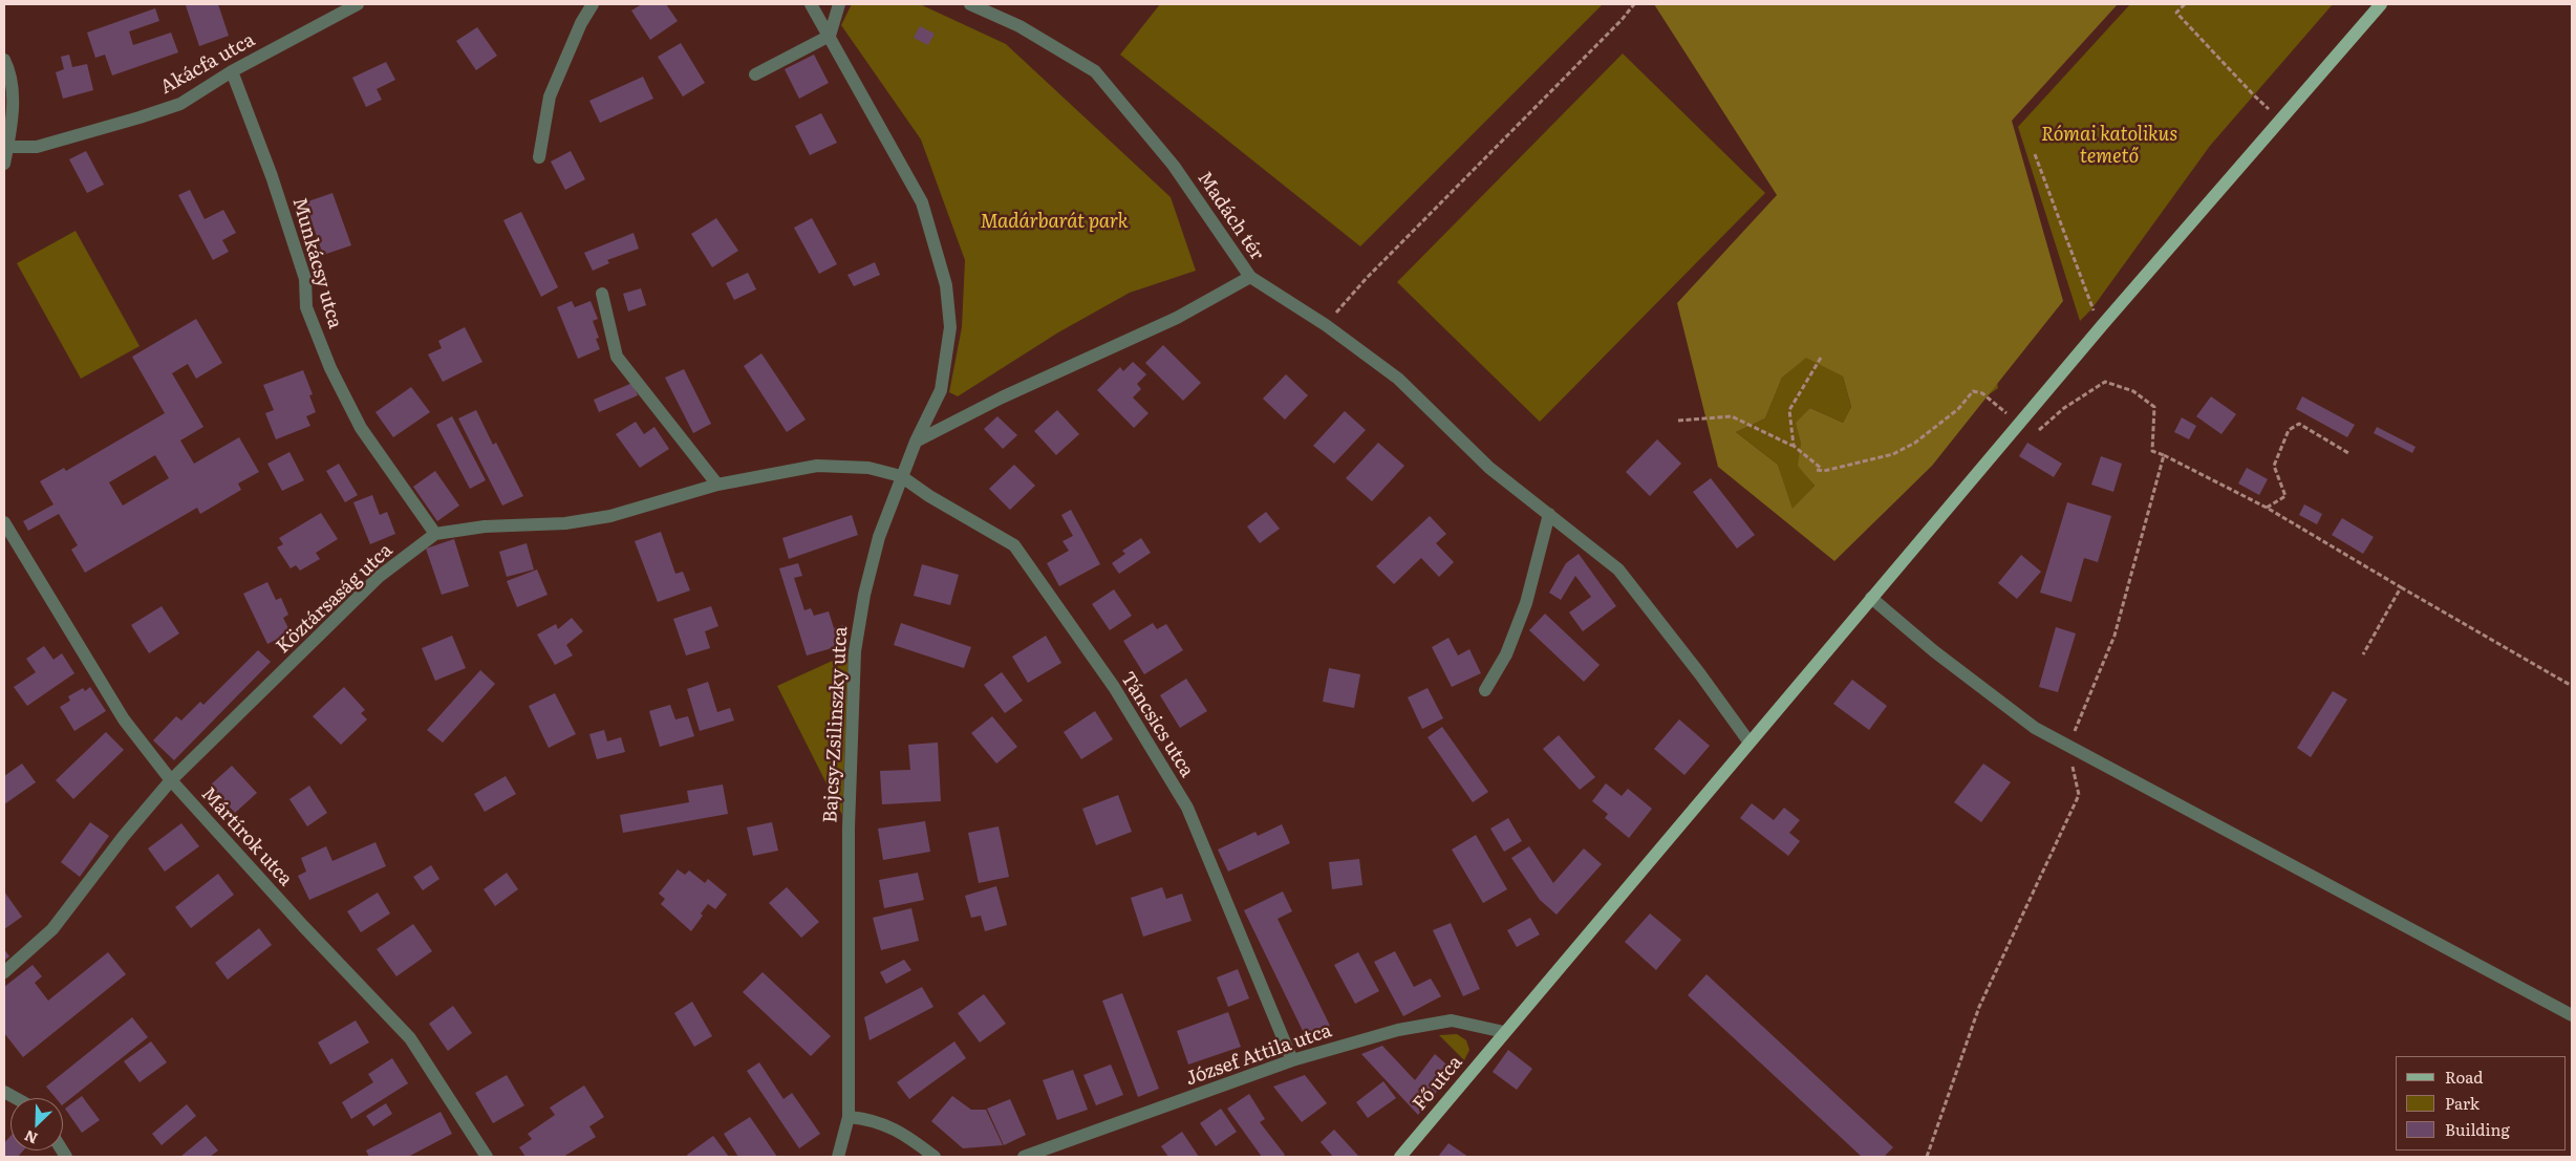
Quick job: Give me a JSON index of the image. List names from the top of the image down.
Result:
{
  "streets": {
    "main road": ["Fő utca"],
    "street": [
      "Akácfa utca",
      "Madách tér",
      "Munkácsy utca",
      "Köztársaság utca",
      "Bajcsy-Zsilinszky utca",
      "Táncsics utca",
      "Mártírok utca",
      "József Attila utca"
    ]
  },
  "crossings": [
    ["Akácfa utca", "Munkácsy utca"],
    ["Madách tér", "Bajcsy-Zsilinszky utca"],
    ["Munkácsy utca", "Köztársaság utca"],
    ["Köztársaság utca", "Bajcsy-Zsilinszky utca"],
    ["Köztársaság utca", "Táncsics utca"],
    ["Köztársaság utca", "Mártírok utca"],
    ["Bajcsy-Zsilinszky utca", "Táncsics utca"],
    ["Táncsics utca", "József Attila utca"],
    ["József Attila utca", "Fő utca"]
  ],
  "parks": ["Római katolikus temető", "Madárbarát park"],
  "legend": ["Road", "Park", "Building"],
  "north": "bottom left"
}
